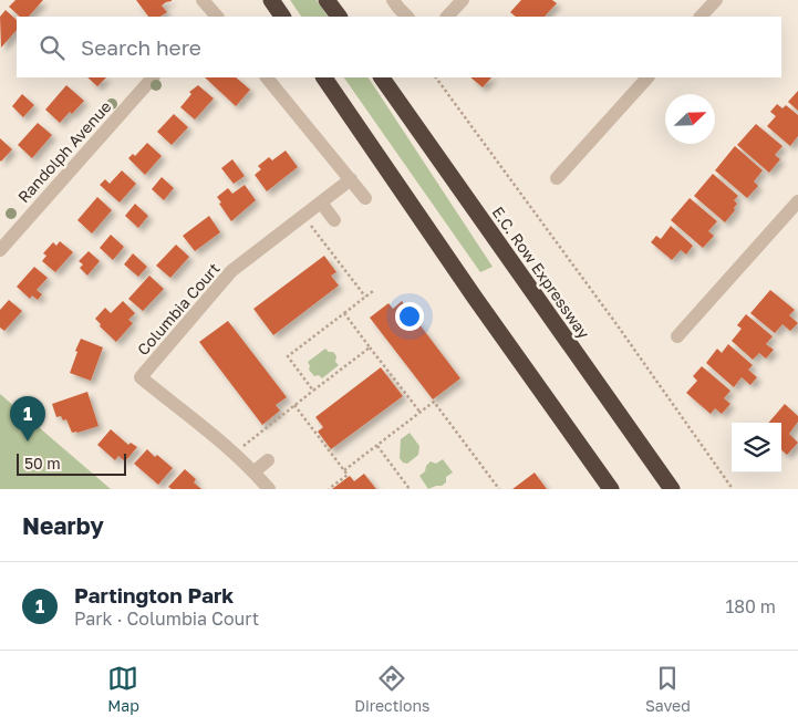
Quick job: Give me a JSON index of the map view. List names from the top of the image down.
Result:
{
  "streets": {
    "highway": ["E.C. Row Expressway"],
    "street": ["Randolph Avenue", "Columbia Court"]
  },
  "scale_bar": "50 m",
  "north": "top right",
  "page": {
    "search": "Search here",
    "pins": "1",
    "scale": "50 m",
    "heading": "Nearby",
    "list": [
      {
        "mark": "1",
        "name": "Partington Park",
        "note": "Park · Columbia Court",
        "value": "180 m"
      }
    ],
    "nav": ["Map", "Directions", "Saved"]
  }
}
